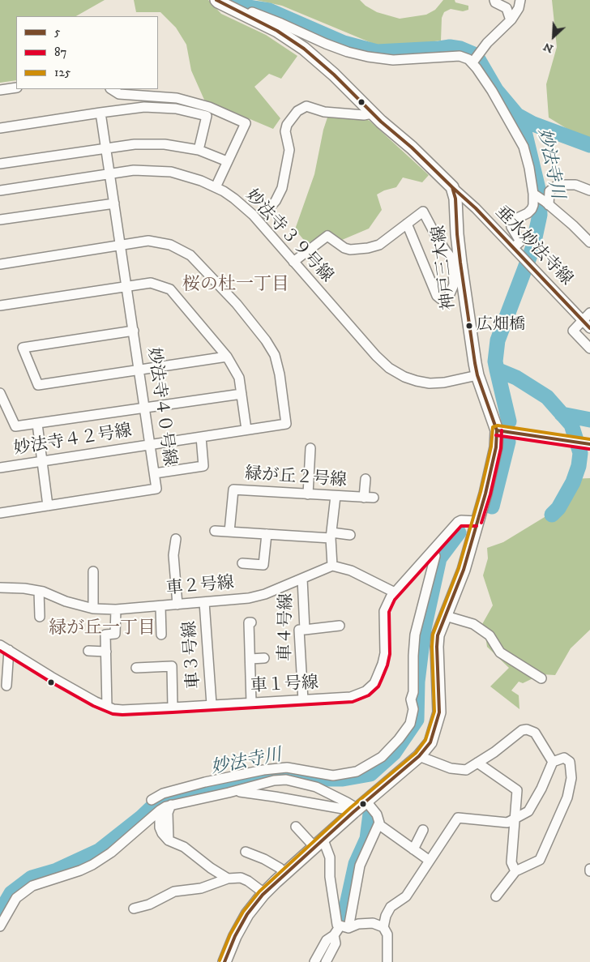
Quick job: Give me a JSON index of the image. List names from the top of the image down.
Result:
{
  "streets": {
    "main road": ["神戸三木線"],
    "street": [
      "妙法寺３９号線",
      "垂水妙法寺線",
      "妙法寺４０号線",
      "妙法寺４２号線",
      "緑が丘２号線",
      "車２号線",
      "車４号線",
      "車３号線",
      "車１号線"
    ]
  },
  "crossings": [
    ["妙法寺３９号線", "神戸三木線"],
    ["妙法寺３９号線", "妙法寺４０号線"],
    ["垂水妙法寺線", "神戸三木線"],
    ["神戸三木線", "車１号線"],
    ["妙法寺４０号線", "妙法寺４２号線"],
    ["車２号線", "車４号線"],
    ["車２号線", "車３号線"],
    ["車４号線", "車１号線"],
    ["車３号線", "車１号線"]
  ],
  "districts": ["桜の杜一丁目", "緑が丘一丁目"],
  "water": ["妙法寺川"],
  "places": ["広畑橋"],
  "lines": ["transit line 5", "transit line 125", "transit line 87"],
  "legend": ["5", "87", "125"],
  "north": "bottom left"
}
